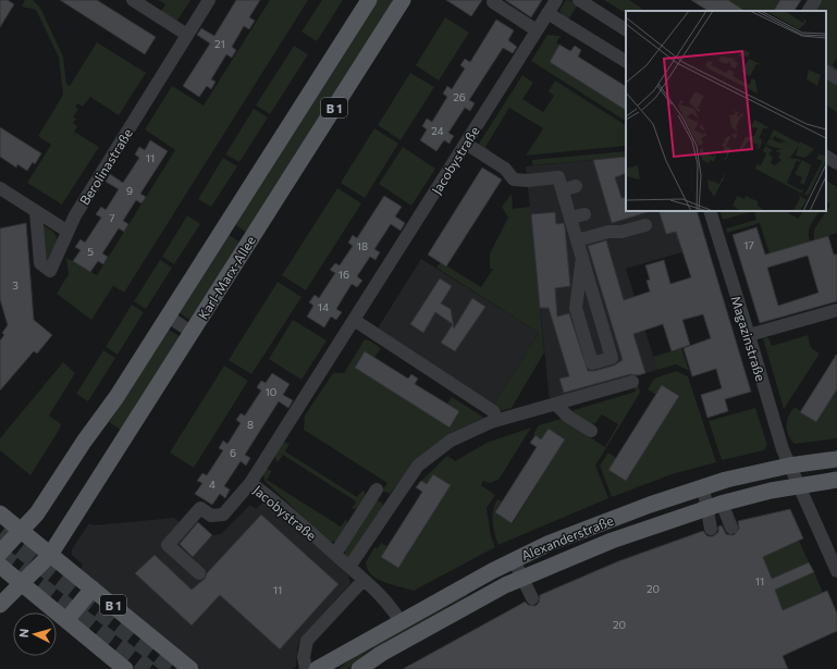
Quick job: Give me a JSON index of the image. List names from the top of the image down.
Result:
{
  "streets": {
    "main road": ["B 1", "Karl-Marx-Allee", "Alexanderstraße"],
    "street": ["Jacobystraße", "Berolinastraße", "Magazinstraße"]
  },
  "crossings": [
    ["B 1", "Karl-Marx-Allee"],
    ["Jacobystraße", "Alexanderstraße"],
    ["Magazinstraße", "Alexanderstraße"]
  ],
  "house_numbers": [
    "21",
    "26",
    "24",
    "11",
    "9",
    "7",
    "17",
    "18",
    "5",
    "16",
    "3",
    "14",
    "10",
    "8",
    "6",
    "4",
    "11",
    "20",
    "11",
    "20"
  ],
  "north": "left"
}
